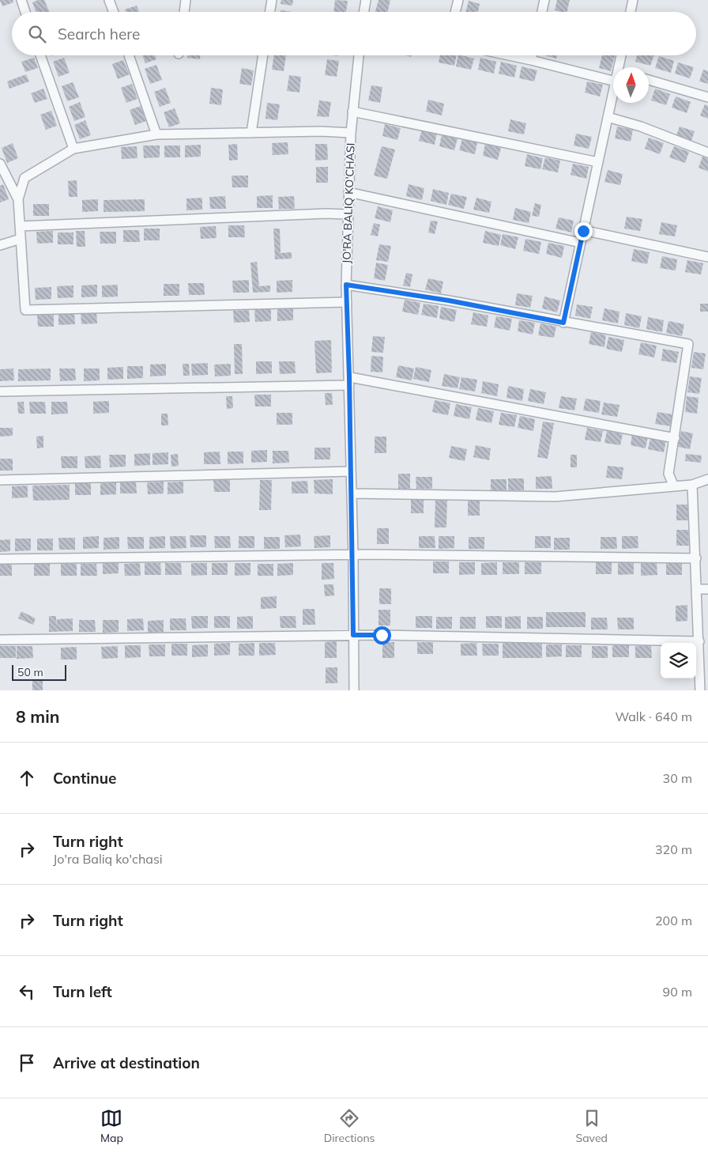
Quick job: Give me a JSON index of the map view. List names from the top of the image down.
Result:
{
  "streets": {
    "street": ["JO'RA BALIQ KO'CHASI"]
  },
  "scale_bar": "50 m",
  "north": "top",
  "page": {
    "search": "Search here",
    "scale": "50 m",
    "heading": ["8 min", "Walk · 640 m"],
    "list": [
      ["Continue", "30 m"],
      ["Turn right", "Jo'ra Baliq ko'chasi", "320 m"],
      ["Turn right", "200 m"],
      ["Turn left", "90 m"],
      "Arrive at destination"
    ],
    "nav": ["Map", "Directions", "Saved"]
  }
}
